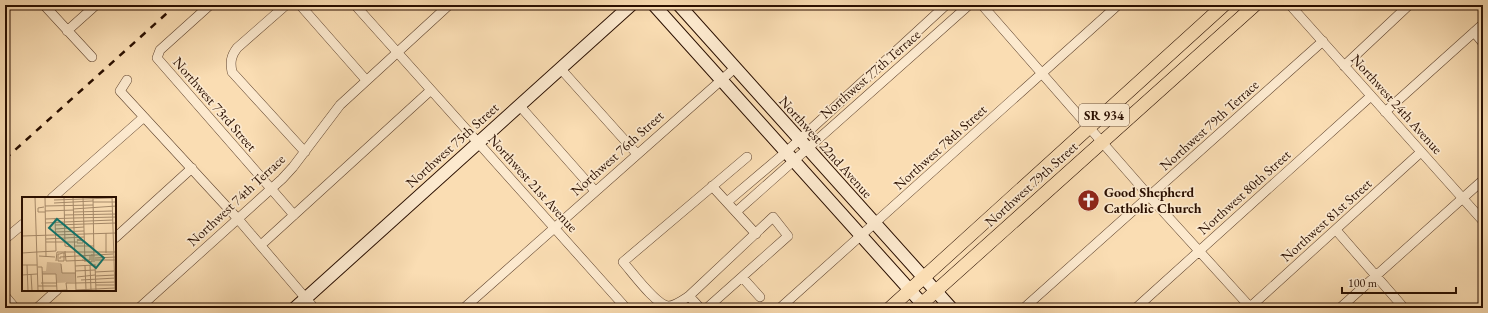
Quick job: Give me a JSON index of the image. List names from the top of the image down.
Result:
{
  "streets": {
    "main road": [
      "SR 934",
      "Northwest 75th Street",
      "Northwest 22nd Avenue",
      "Northwest 79th Street"
    ],
    "street": [
      "Northwest 77th Terrace",
      "Northwest 73rd Street",
      "Northwest 24th Avenue",
      "Northwest 79th Terrace",
      "Northwest 78th Street",
      "Northwest 76th Street",
      "Northwest 21st Avenue",
      "Northwest 80th Street",
      "Northwest 74th Terrace",
      "Northwest 81st Street"
    ]
  },
  "crossings": [
    ["Northwest 77th Terrace", "Northwest 22nd Avenue"],
    ["Northwest 73rd Street", "Northwest 74th Terrace"],
    ["Northwest 24th Avenue", "Northwest 79th Terrace"],
    ["Northwest 24th Avenue", "Northwest 80th Street"],
    ["Northwest 24th Avenue", "Northwest 81st Street"],
    ["Northwest 75th Street", "Northwest 21st Avenue"],
    ["Northwest 22nd Avenue", "Northwest 78th Street"],
    ["Northwest 22nd Avenue", "Northwest 76th Street"],
    ["Northwest 22nd Avenue", "Northwest 79th Street"],
    ["Northwest 76th Street", "Northwest 21st Avenue"],
    ["Northwest 21st Avenue", "Northwest 74th Terrace"]
  ],
  "places": {
    "church": ["Good Shepherd Catholic Church"]
  },
  "scale_bar": "100 m"
}
